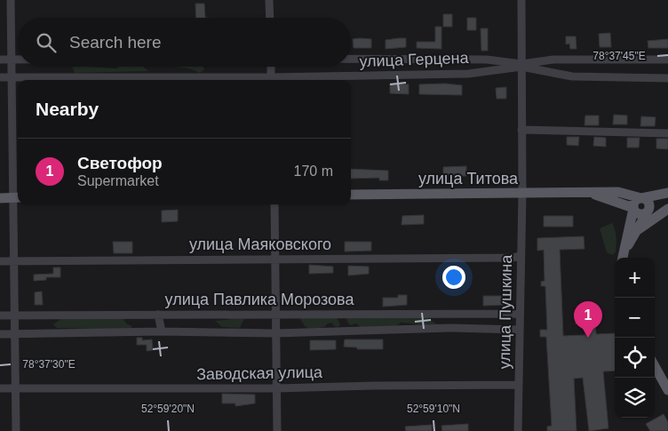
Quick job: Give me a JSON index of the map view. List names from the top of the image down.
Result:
{
  "streets": {
    "main road": ["улица Титова"],
    "street": [
      "улица Герцена",
      "улица Маяковского",
      "улица Павлика Морозова",
      "улица Пушкина",
      "Заводская улица"
    ]
  },
  "crossings": [
    ["улица Герцена", "улица Пушкина"],
    ["улица Титова", "улица Пушкина"],
    ["улица Маяковского", "улица Пушкина"],
    ["улица Павлика Морозова", "улица Пушкина"],
    ["улица Пушкина", "Заводская улица"]
  ],
  "page": {
    "search": "Search here",
    "heading": "Nearby",
    "list": [
      {
        "mark": "1",
        "name": "Светофор",
        "note": "Supermarket",
        "value": "170 m"
      }
    ],
    "map_buttons": ["+", "−"],
    "pins": "1"
  },
  "coordinates": [
    "78°37'45\"E",
    "78°37'30\"E",
    "52°59'20\"N",
    "52°59'10\"N"
  ]
}
